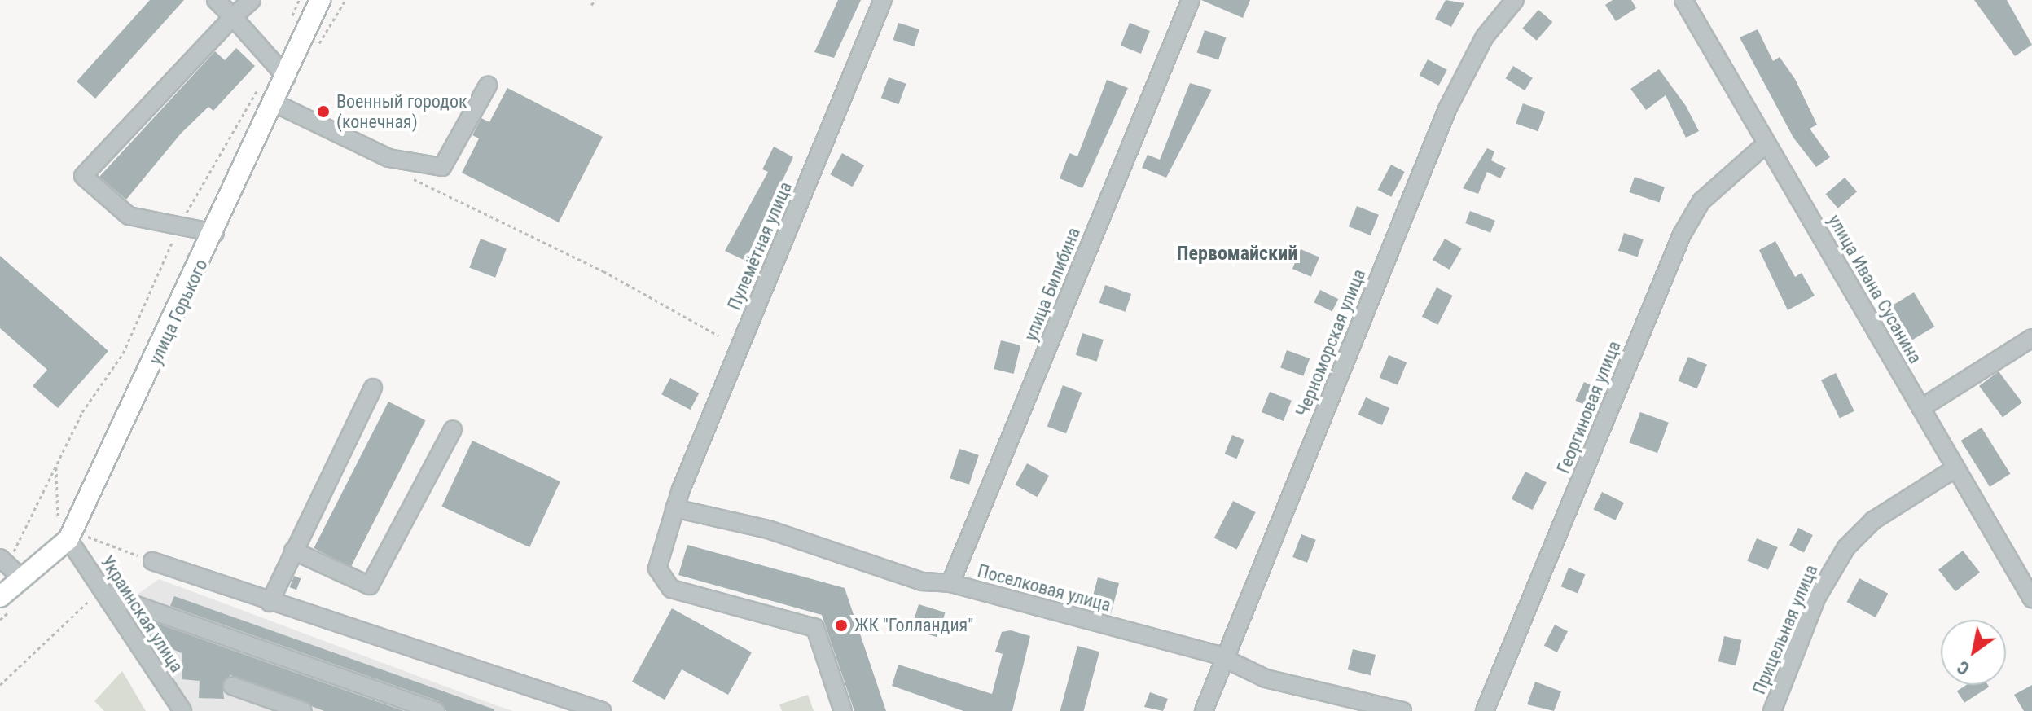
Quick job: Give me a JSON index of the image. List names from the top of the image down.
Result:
{
  "streets": {
    "main road": ["улица Горького"],
    "street": [
      "Пулемётная улица",
      "улица Билибина",
      "улица Ивана Сусанина",
      "Черноморская улица",
      "Георгиновая улица",
      "Поселковая улица",
      "Украинская улица",
      "Прицельная улица"
    ]
  },
  "crossings": [
    ["Пулемётная улица", "Поселковая улица"],
    ["улица Билибина", "Поселковая улица"],
    ["улица Ивана Сусанина", "Георгиновая улица"],
    ["улица Ивана Сусанина", "Прицельная улица"],
    ["улица Горького", "Украинская улица"],
    ["Черноморская улица", "Поселковая улица"]
  ],
  "districts": ["Первомайский"],
  "places": ["Военный городок (конечная)", "ЖК \"Голландия\""],
  "north": "bottom left"
}
